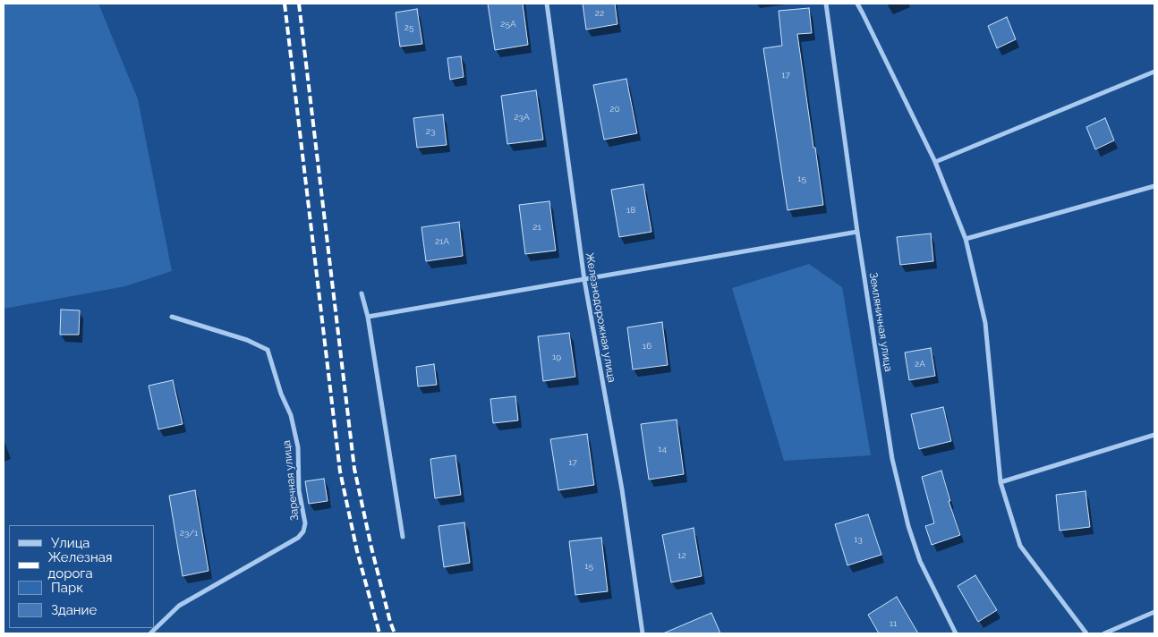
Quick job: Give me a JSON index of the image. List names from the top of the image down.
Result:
{
  "streets": {
    "street": ["Железнодорожная улица", "Земляничная улица", "Заречная улица"]
  },
  "house_numbers": [
    "22",
    "25А",
    "25",
    "17",
    "20",
    "23А",
    "23",
    "15",
    "18",
    "21",
    "21А",
    "16",
    "19",
    "2А",
    "14",
    "17",
    "23/1",
    "13",
    "12",
    "15",
    "11"
  ],
  "legend": [
    "Улица",
    "Железная дорога",
    "Парк",
    "Здание"
  ]
}
